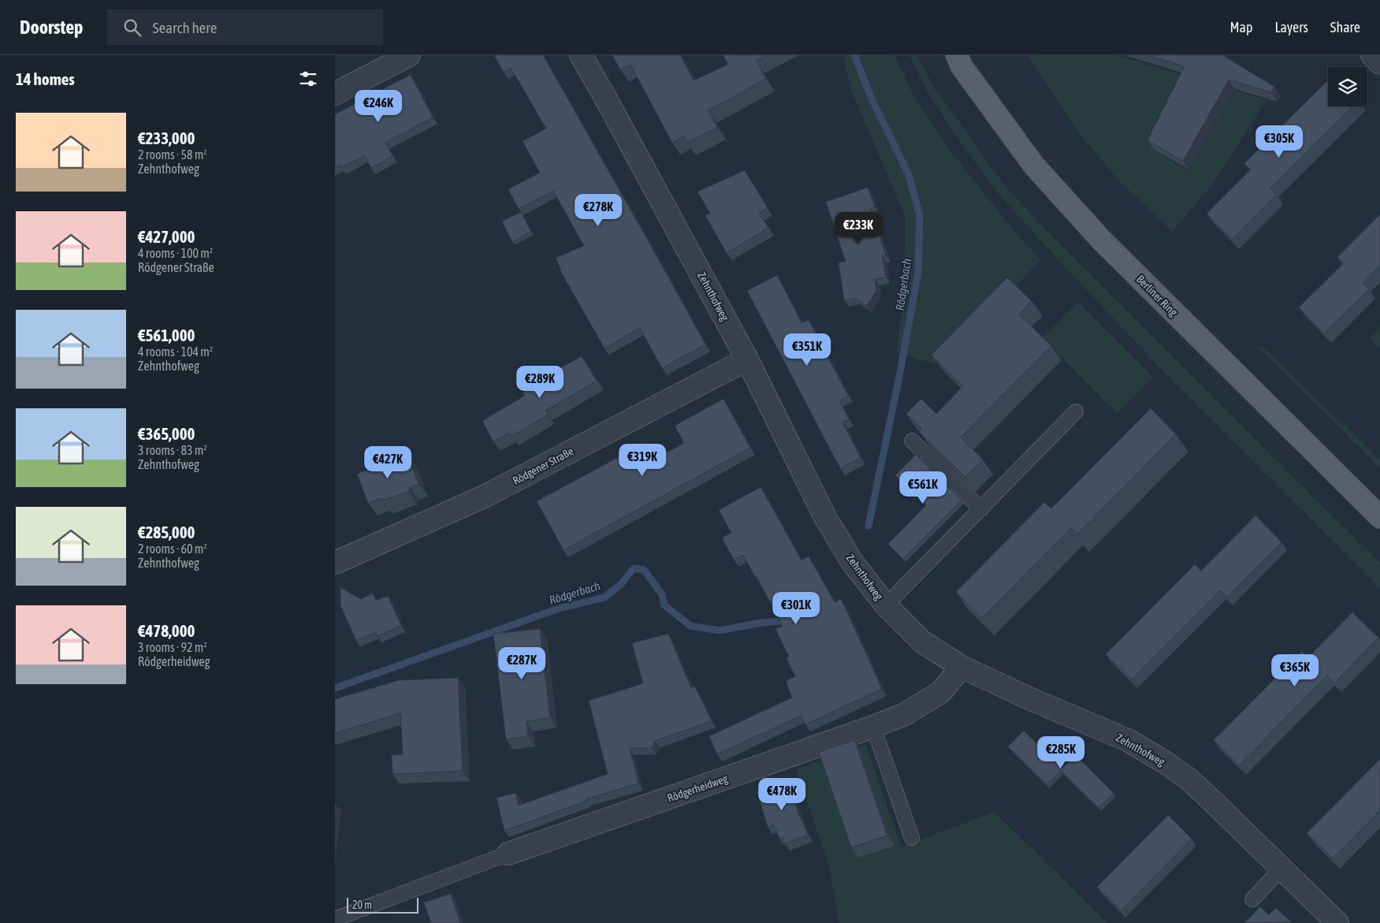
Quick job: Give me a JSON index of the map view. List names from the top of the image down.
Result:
{
  "streets": {
    "main road": ["Berliner Ring"],
    "street": ["Zehnthofweg", "Rödgener Straße", "Rödgerheidweg"]
  },
  "crossings": [
    ["Zehnthofweg", "Rödgener Straße"],
    ["Zehnthofweg", "Rödgerheidweg"]
  ],
  "water": ["Rödgerbach"],
  "scale_bar": "20 m",
  "page": {
    "header": "Doorstep",
    "search": "Search here",
    "nav": ["Map", "Layers", "Share"],
    "heading": "14 homes",
    "price": [
      "€246K",
      "€305K",
      "€278K",
      "€233K",
      "€351K",
      "€289K",
      "€319K",
      "€427K",
      "€561K",
      "€301K",
      "€287K",
      "€365K",
      "€285K",
      "€478K"
    ],
    "list": [
      {
        "name": "€233,000",
        "note": "2 rooms · 58 m² · Zehnthofweg"
      },
      {
        "name": "€427,000",
        "note": "4 rooms · 100 m² · Rödgener Straße"
      },
      {
        "name": "€561,000",
        "note": "4 rooms · 104 m² · Zehnthofweg"
      },
      {
        "name": "€365,000",
        "note": "3 rooms · 83 m² · Zehnthofweg"
      },
      {
        "name": "€285,000",
        "note": "2 rooms · 60 m² · Zehnthofweg"
      },
      {
        "name": "€478,000",
        "note": "3 rooms · 92 m² · Rödgerheidweg"
      }
    ],
    "scale": "20 m"
  }
}
